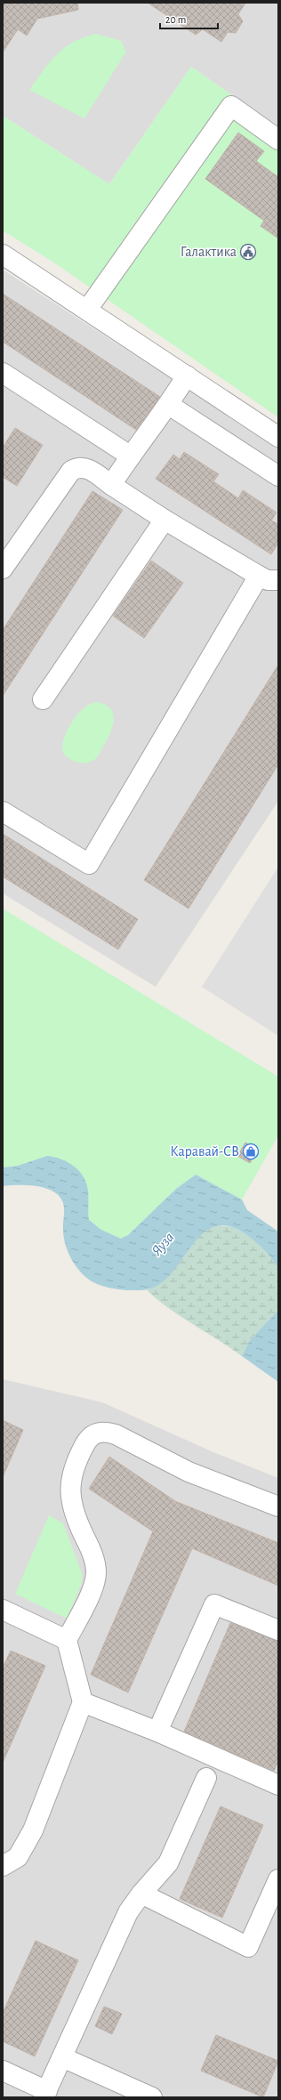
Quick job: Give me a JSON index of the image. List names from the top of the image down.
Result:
{
  "water": ["Яуза"],
  "places": {
    "public building": ["Галактика"],
    "shop": ["Каравай-СВ"]
  },
  "scale_bar": "20 m"
}
